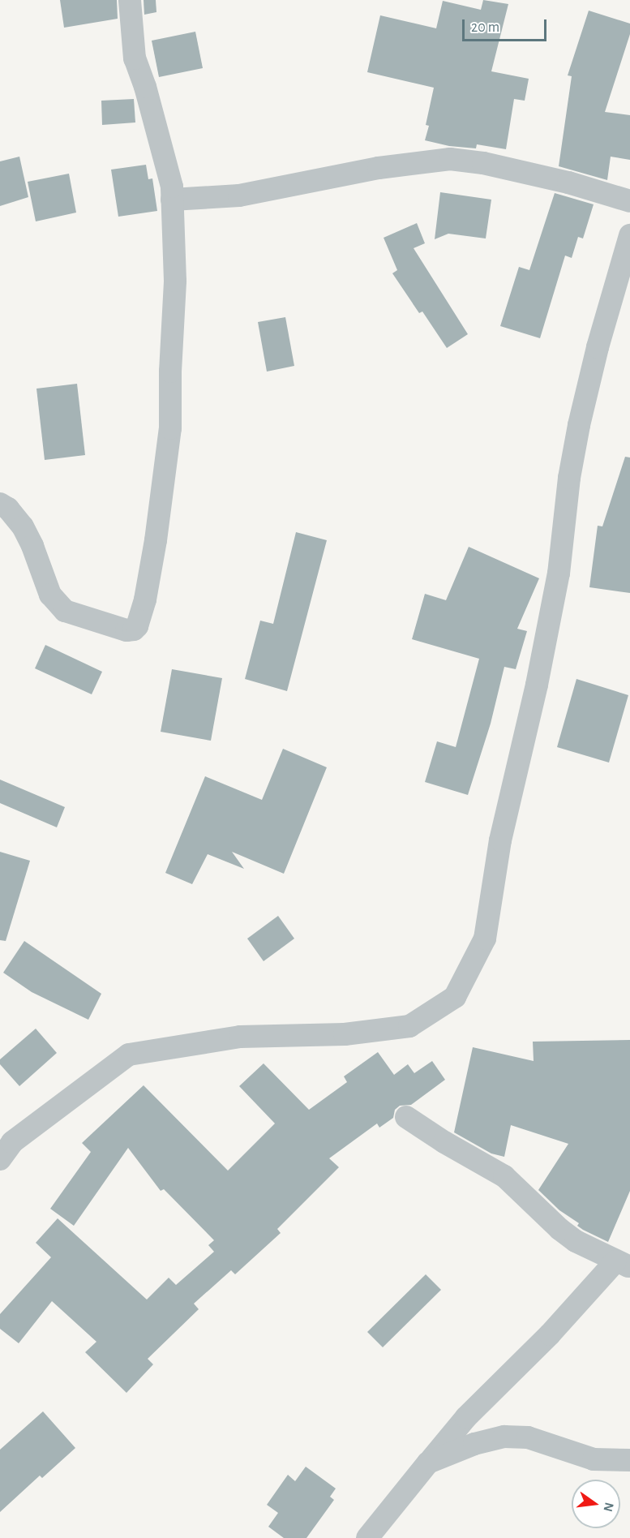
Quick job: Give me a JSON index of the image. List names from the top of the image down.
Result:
{
  "scale_bar": "20 m",
  "north": "right"
}
